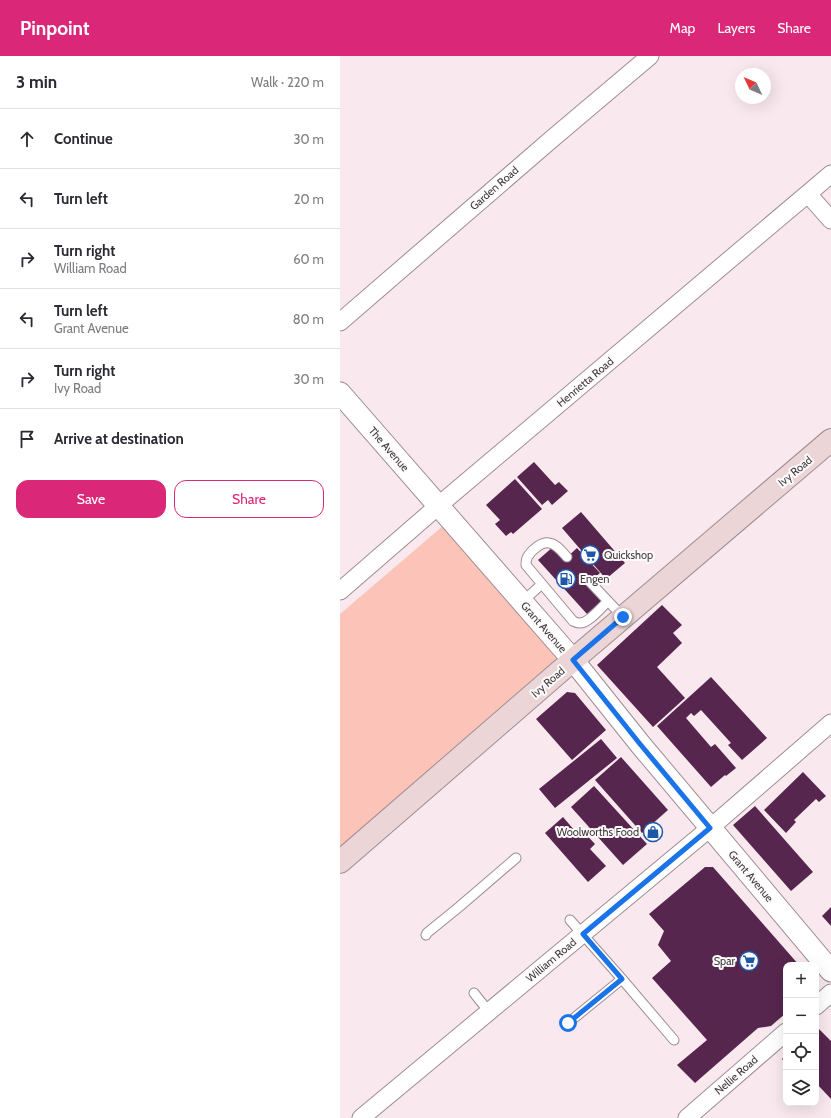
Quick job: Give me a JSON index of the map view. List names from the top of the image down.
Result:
{
  "streets": {
    "main road": ["Ivy Road"],
    "street": [
      "Garden Road",
      "Henrietta Road",
      "The Avenue",
      "Grant Avenue",
      "William Road",
      "Nellie Road"
    ]
  },
  "crossings": [
    ["Henrietta Road", "The Avenue"],
    ["Henrietta Road", "Grant Avenue"],
    ["The Avenue", "Grant Avenue"],
    ["Ivy Road", "Grant Avenue"],
    ["Grant Avenue", "William Road"]
  ],
  "places": {
    "supermarket": ["Quickshop", "Spar"],
    "fuel station": ["Engen"],
    "shop": ["Woolworths Food"]
  },
  "north": "top left",
  "page": {
    "header": "Pinpoint",
    "nav": ["Map", "Layers", "Share"],
    "heading": ["3 min", "Walk · 220 m"],
    "list": [
      ["Continue", "30 m"],
      ["Turn left", "20 m"],
      ["Turn right", "William Road", "60 m"],
      ["Turn left", "Grant Avenue", "80 m"],
      ["Turn right", "Ivy Road", "30 m"],
      "Arrive at destination"
    ],
    "buttons": ["Save", "Share"],
    "map_buttons": ["+", "−"]
  }
}
